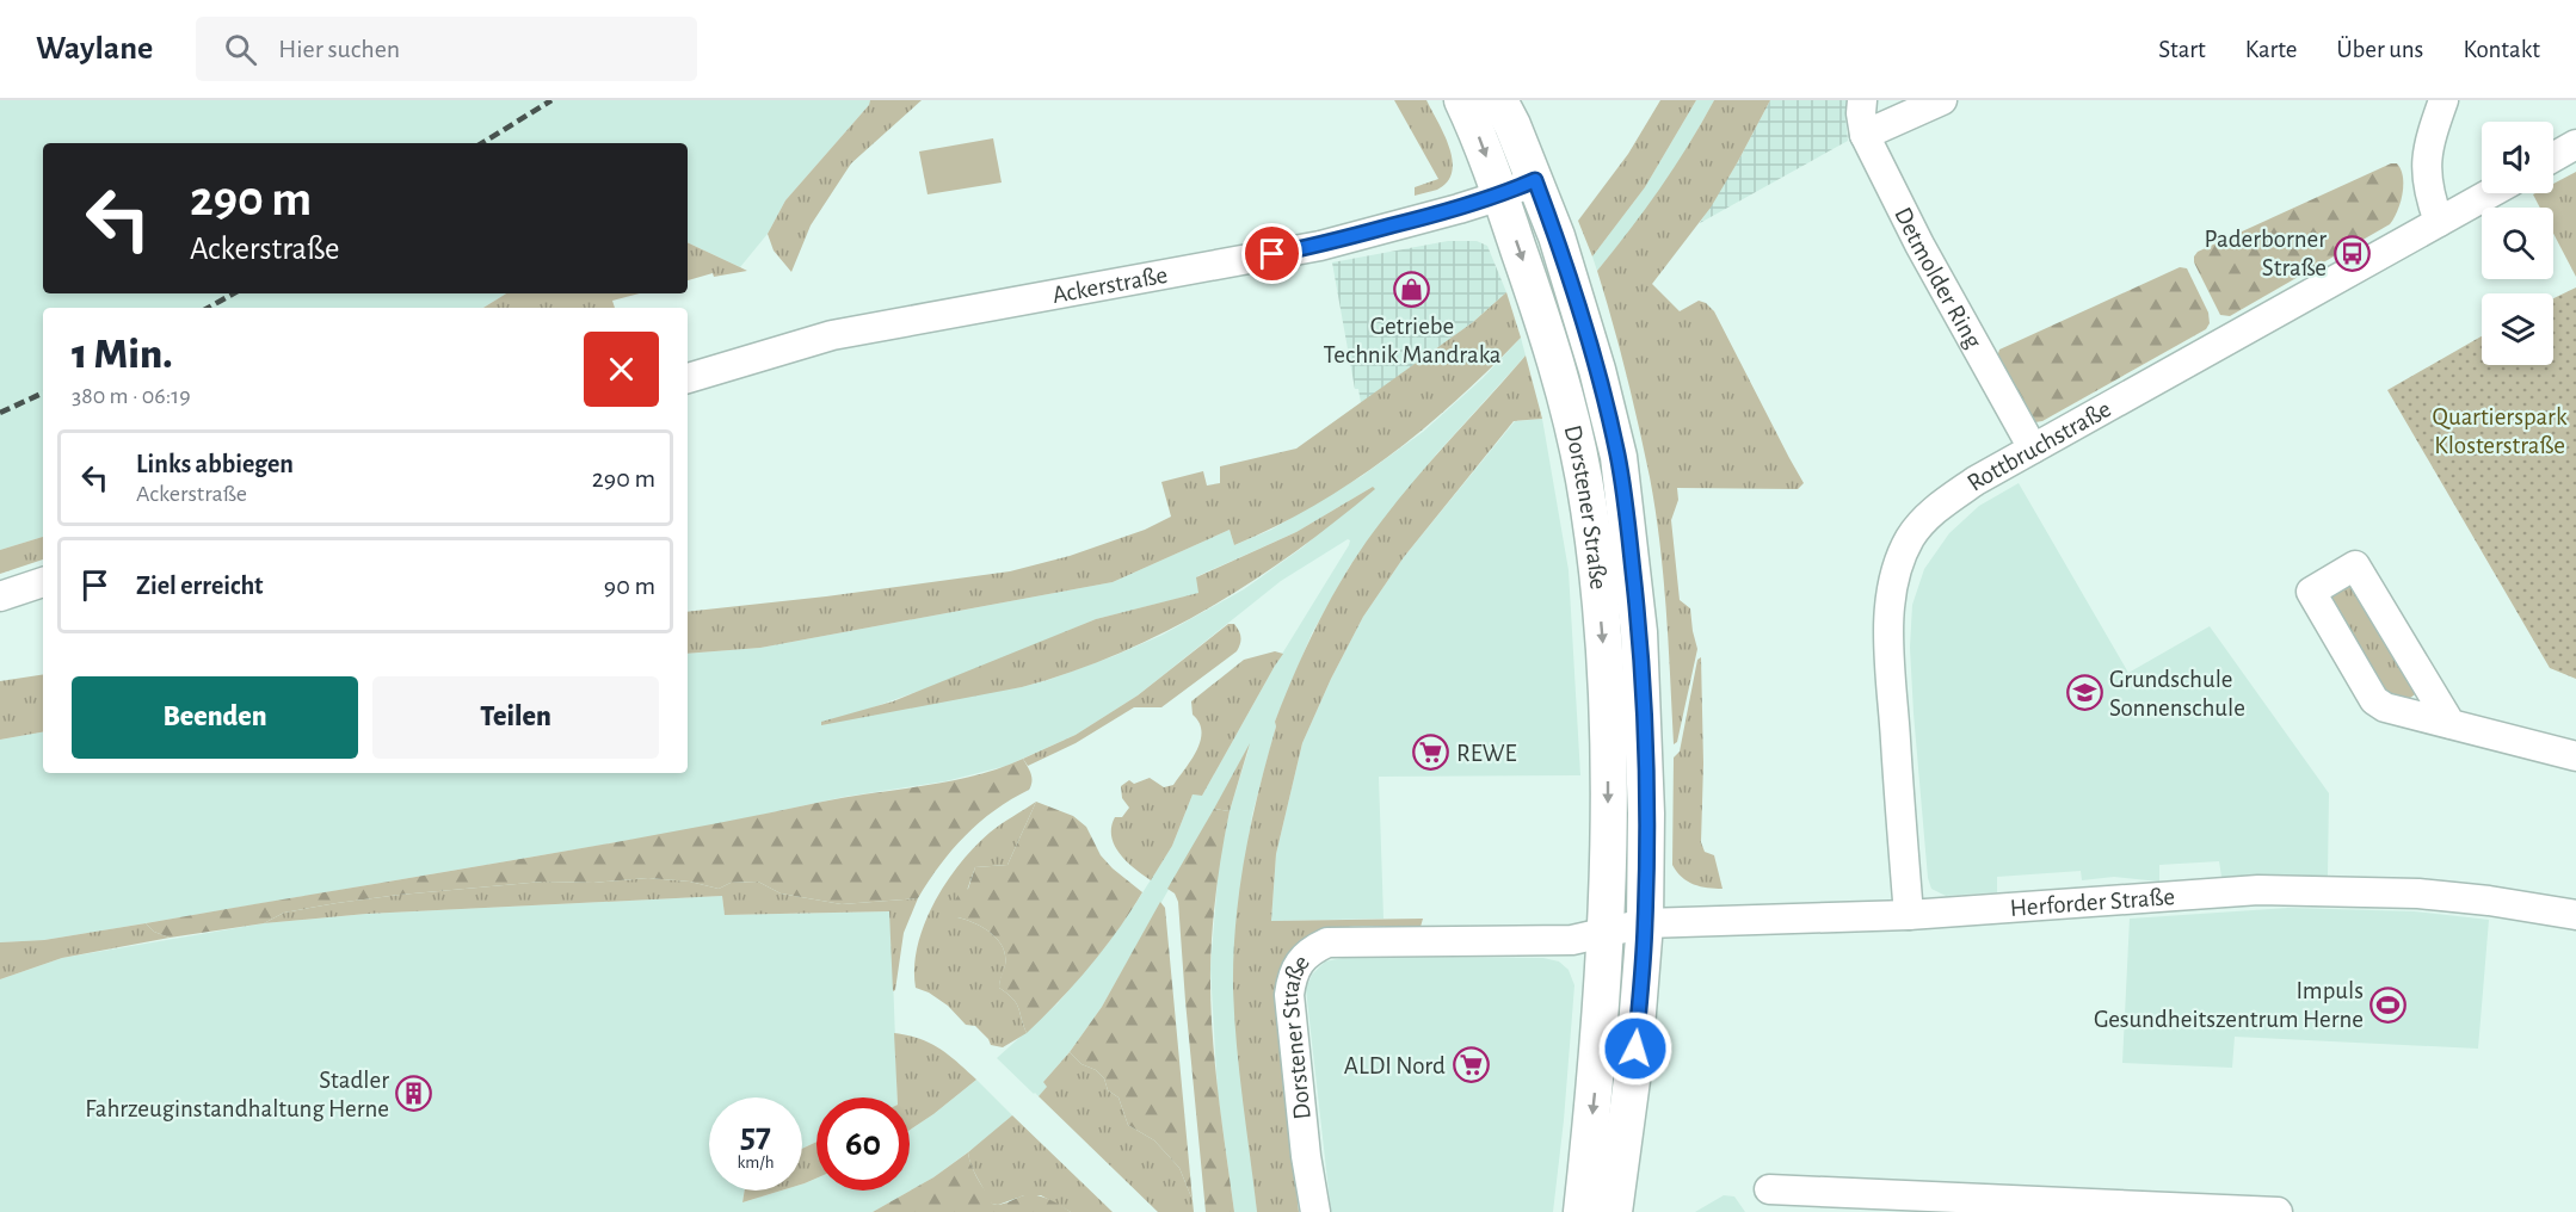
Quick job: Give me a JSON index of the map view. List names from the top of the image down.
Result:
{
  "streets": {
    "main road": ["Dorstener Straße"],
    "street": [
      "Detmolder Ring",
      "Ackerstraße",
      "Rottbruchstraße",
      "Herforder Straße"
    ]
  },
  "crossings": [
    ["Detmolder Ring", "Rottbruchstraße"],
    ["Ackerstraße", "Dorstener Straße"],
    ["Rottbruchstraße", "Herforder Straße"],
    ["Dorstener Straße", "Herforder Straße"]
  ],
  "parks": ["Quartierspark Klosterstraße"],
  "places": {
    "bus stop": ["Paderborner Straße"],
    "shop": ["Getriebe Technik Mandraka"],
    "school or university": ["Grundschule Sonnenschule"],
    "supermarket": ["REWE", "ALDI Nord"],
    "sports": ["Impuls Gesundheitszentrum Herne"],
    "building": ["Stadler Fahrzeuginstandhaltung Herne"]
  },
  "page": {
    "header": "Waylane",
    "search": "Hier suchen",
    "nav": [
      "Start",
      "Karte",
      "Über uns",
      "Kontakt"
    ],
    "turn": ["290 m", "Ackerstraße"],
    "heading": ["1 Min.", "380 m · 06:19"],
    "list": [
      {
        "name": "Links abbiegen",
        "note": "Ackerstraße",
        "value": "290 m"
      },
      {
        "name": "Ziel erreicht",
        "value": "90 m"
      }
    ],
    "buttons": ["Beenden", "Teilen"],
    "speed": "57 km/h",
    "limit": "60"
  }
}
